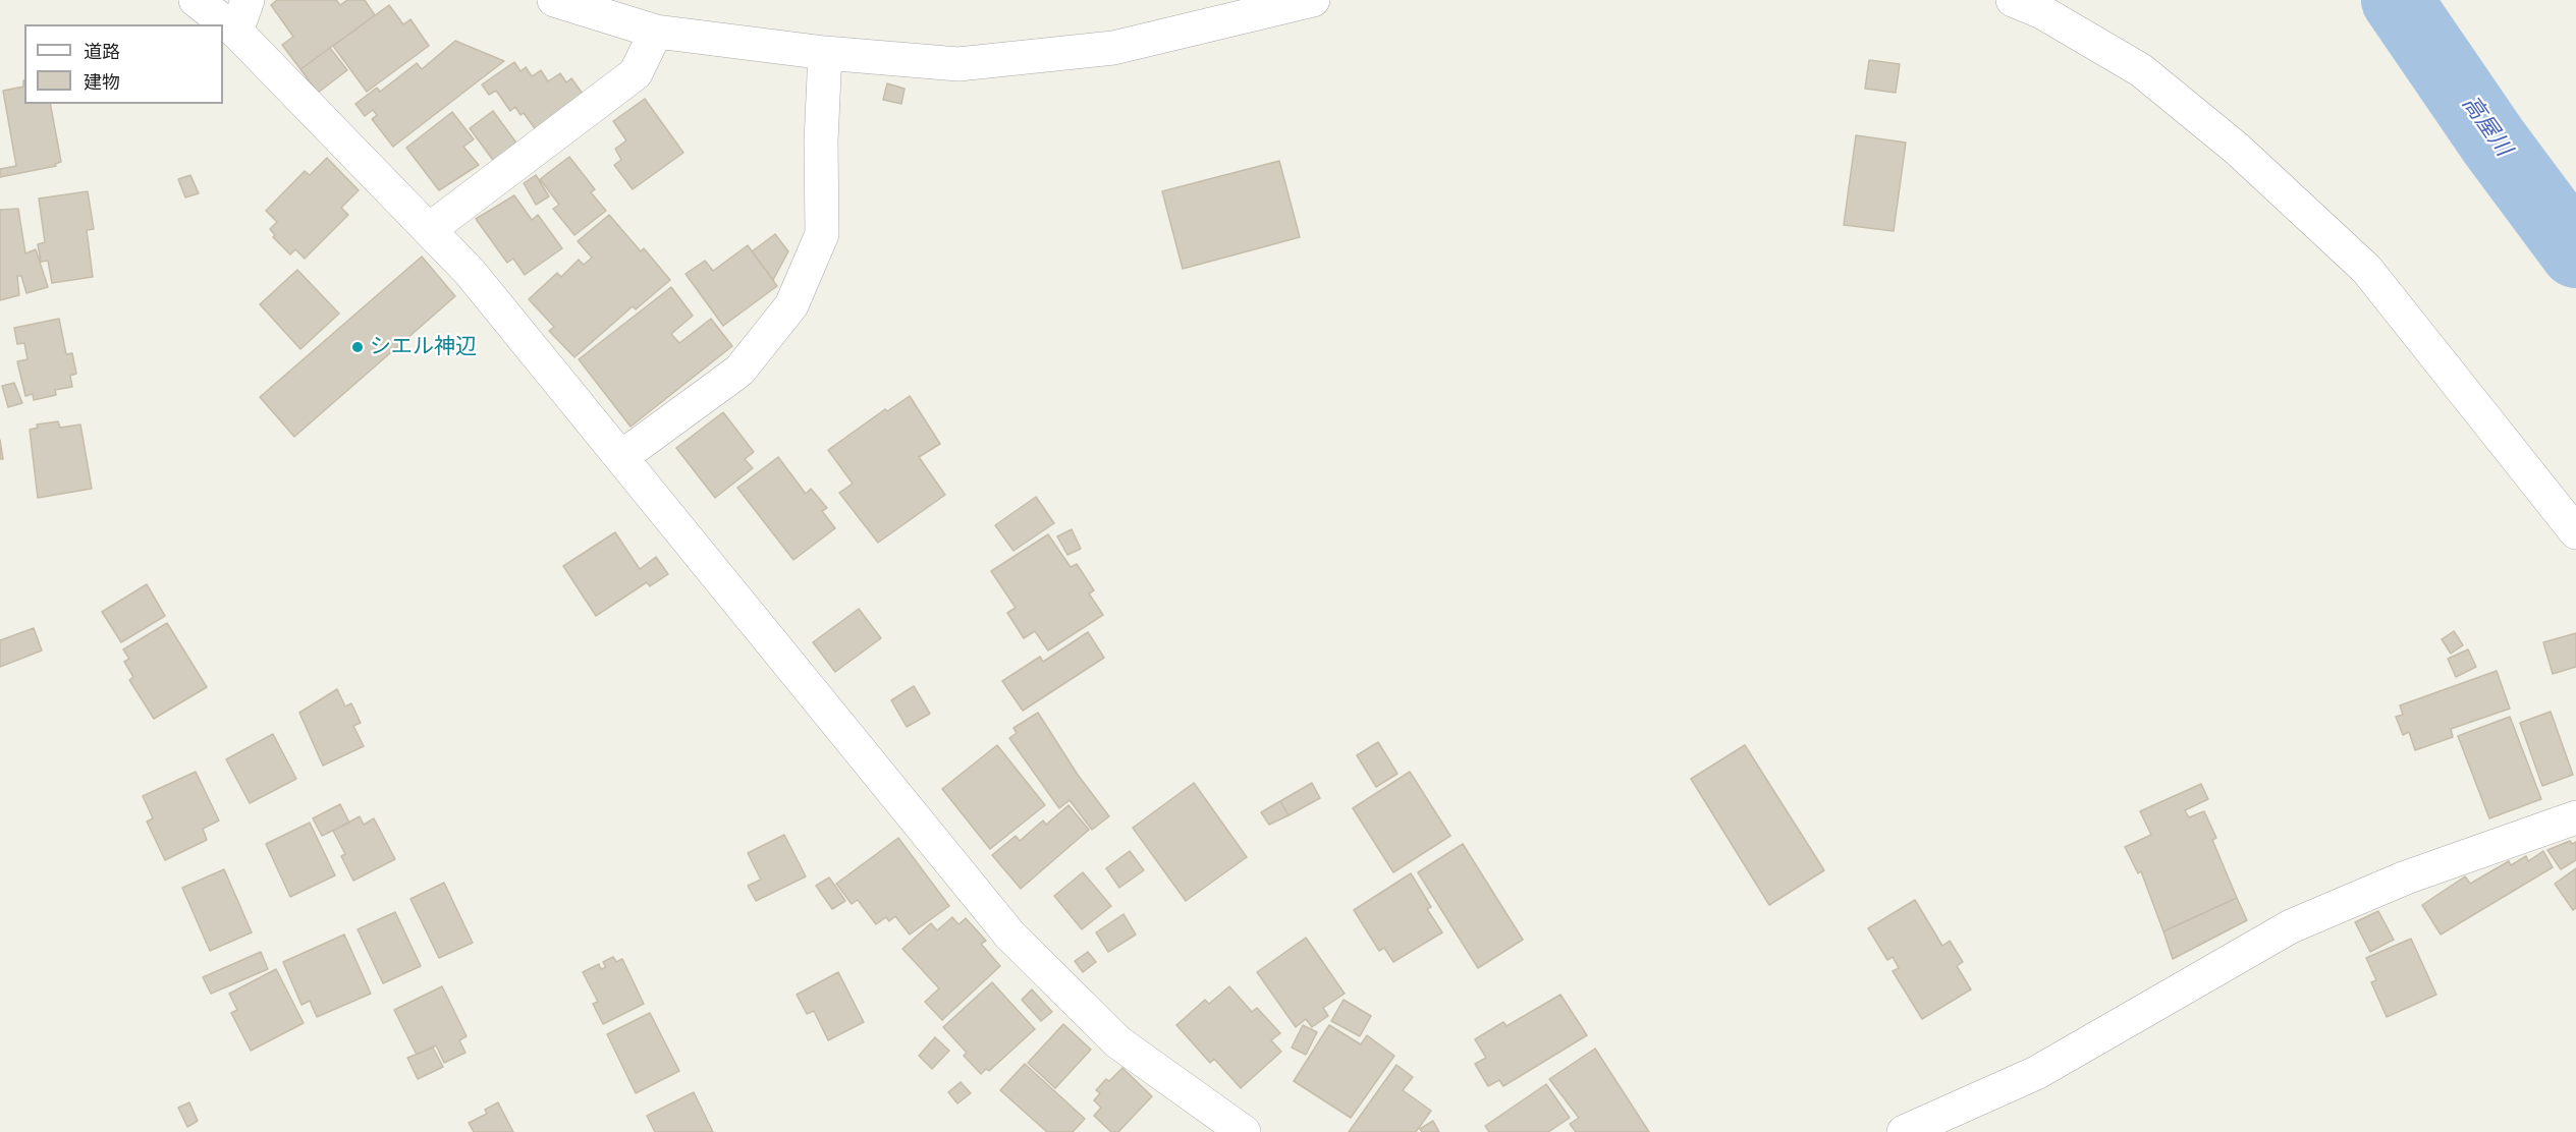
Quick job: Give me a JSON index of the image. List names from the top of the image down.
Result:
{
  "water": ["高屋川"],
  "places": ["シエル神辺"],
  "legend": ["道路", "建物"]
}
